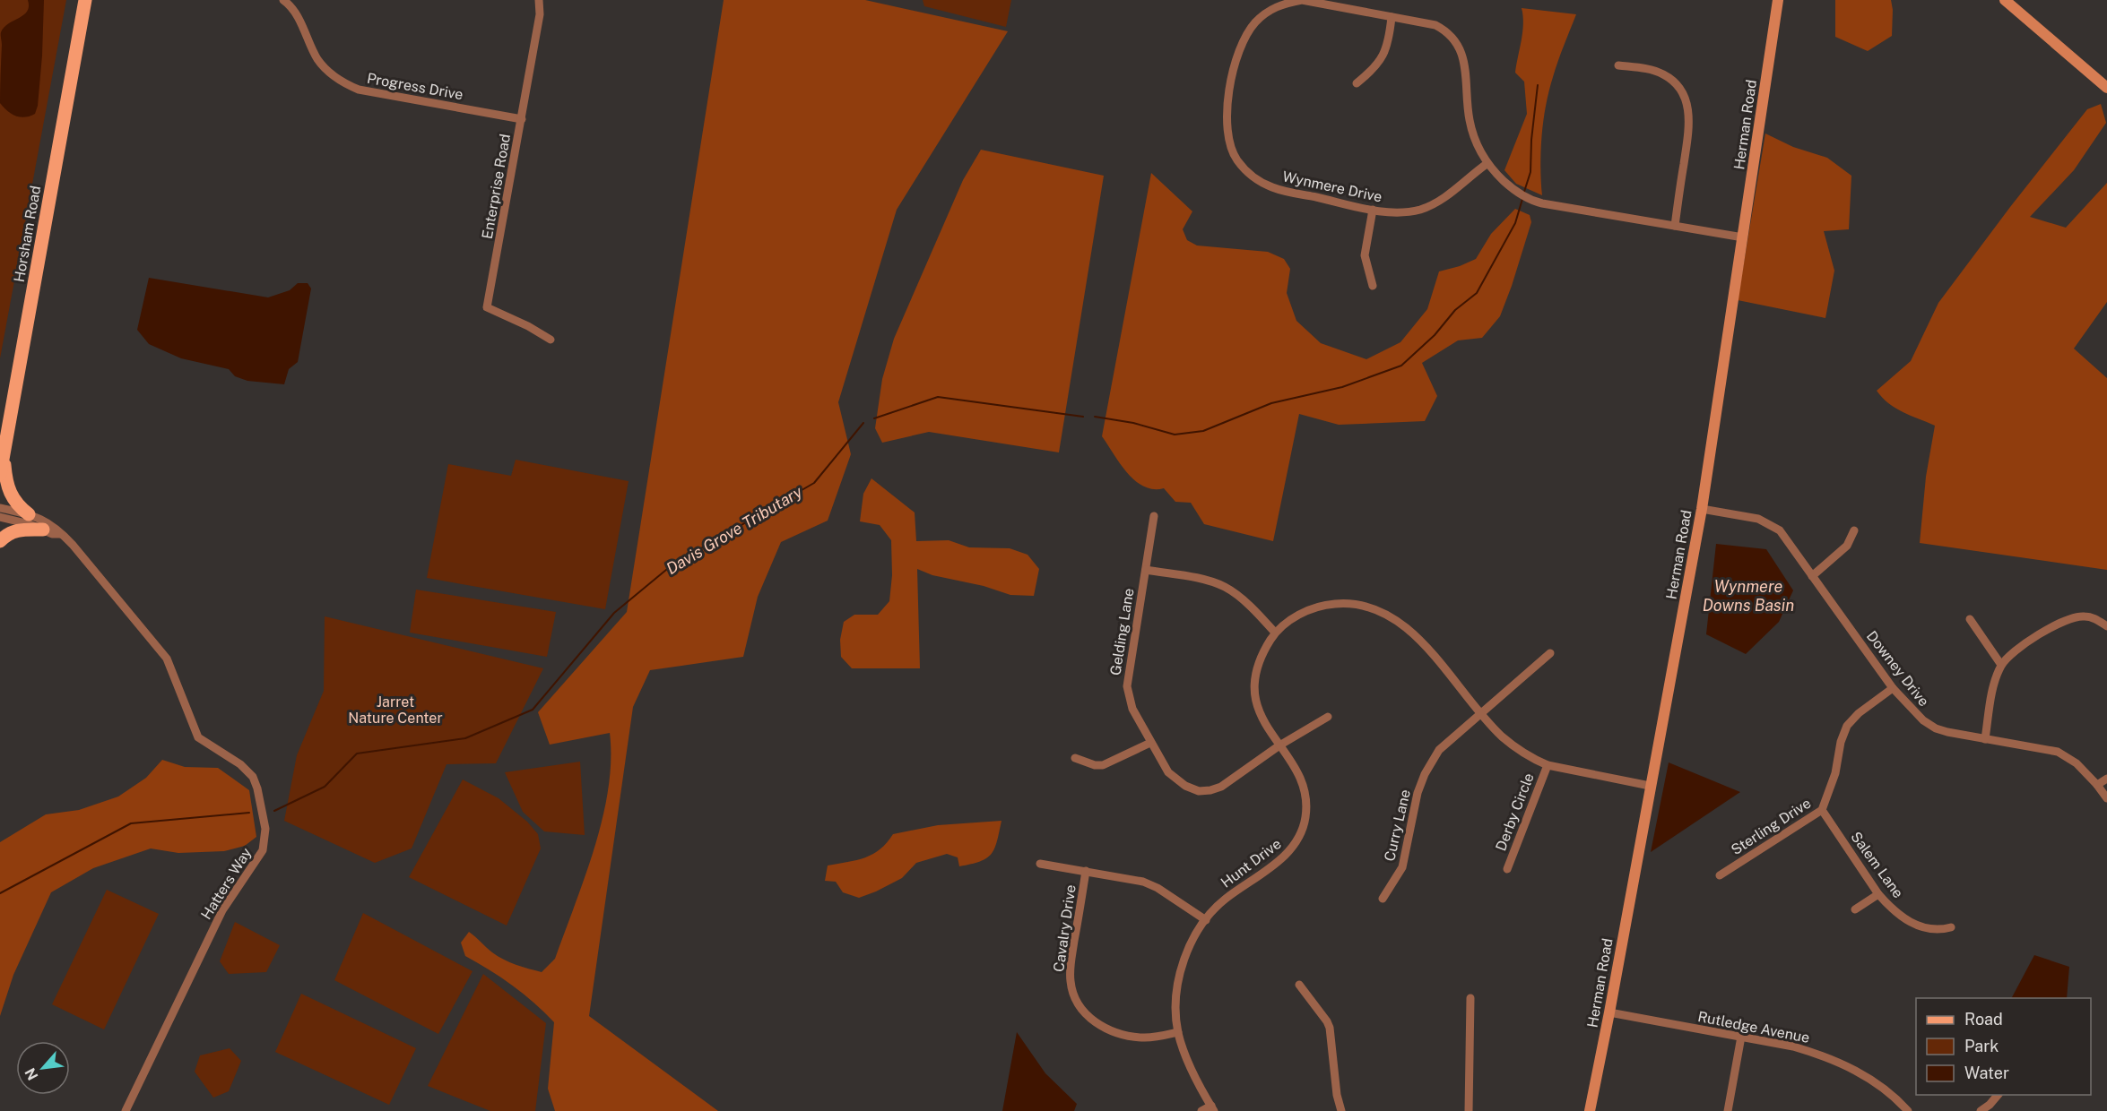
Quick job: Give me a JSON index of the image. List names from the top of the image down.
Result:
{
  "streets": {
    "main road": ["Horsham Road"],
    "street": [
      "Progress Drive",
      "Herman Road",
      "Enterprise Road",
      "Wynmere Drive",
      "Gelding Lane",
      "Downey Drive",
      "Derby Circle",
      "Curry Lane",
      "Sterling Drive",
      "Hunt Drive",
      "Salem Lane",
      "Hatters Way",
      "Cavalry Drive",
      "Rutledge Avenue"
    ]
  },
  "crossings": [
    ["Progress Drive", "Enterprise Road"],
    ["Herman Road", "Wynmere Drive"],
    ["Herman Road", "Downey Drive"],
    ["Herman Road", "Hunt Drive"],
    ["Herman Road", "Rutledge Avenue"],
    ["Gelding Lane", "Hunt Drive"],
    ["Downey Drive", "Sterling Drive"],
    ["Derby Circle", "Hunt Drive"],
    ["Curry Lane", "Hunt Drive"],
    ["Sterling Drive", "Salem Lane"],
    ["Hunt Drive", "Cavalry Drive"]
  ],
  "water": ["Davis Grove Tributary", "Wynmere Downs Basin"],
  "parks": ["Jarret Nature Center"],
  "legend": ["Road", "Park", "Water"],
  "north": "bottom left"
}
